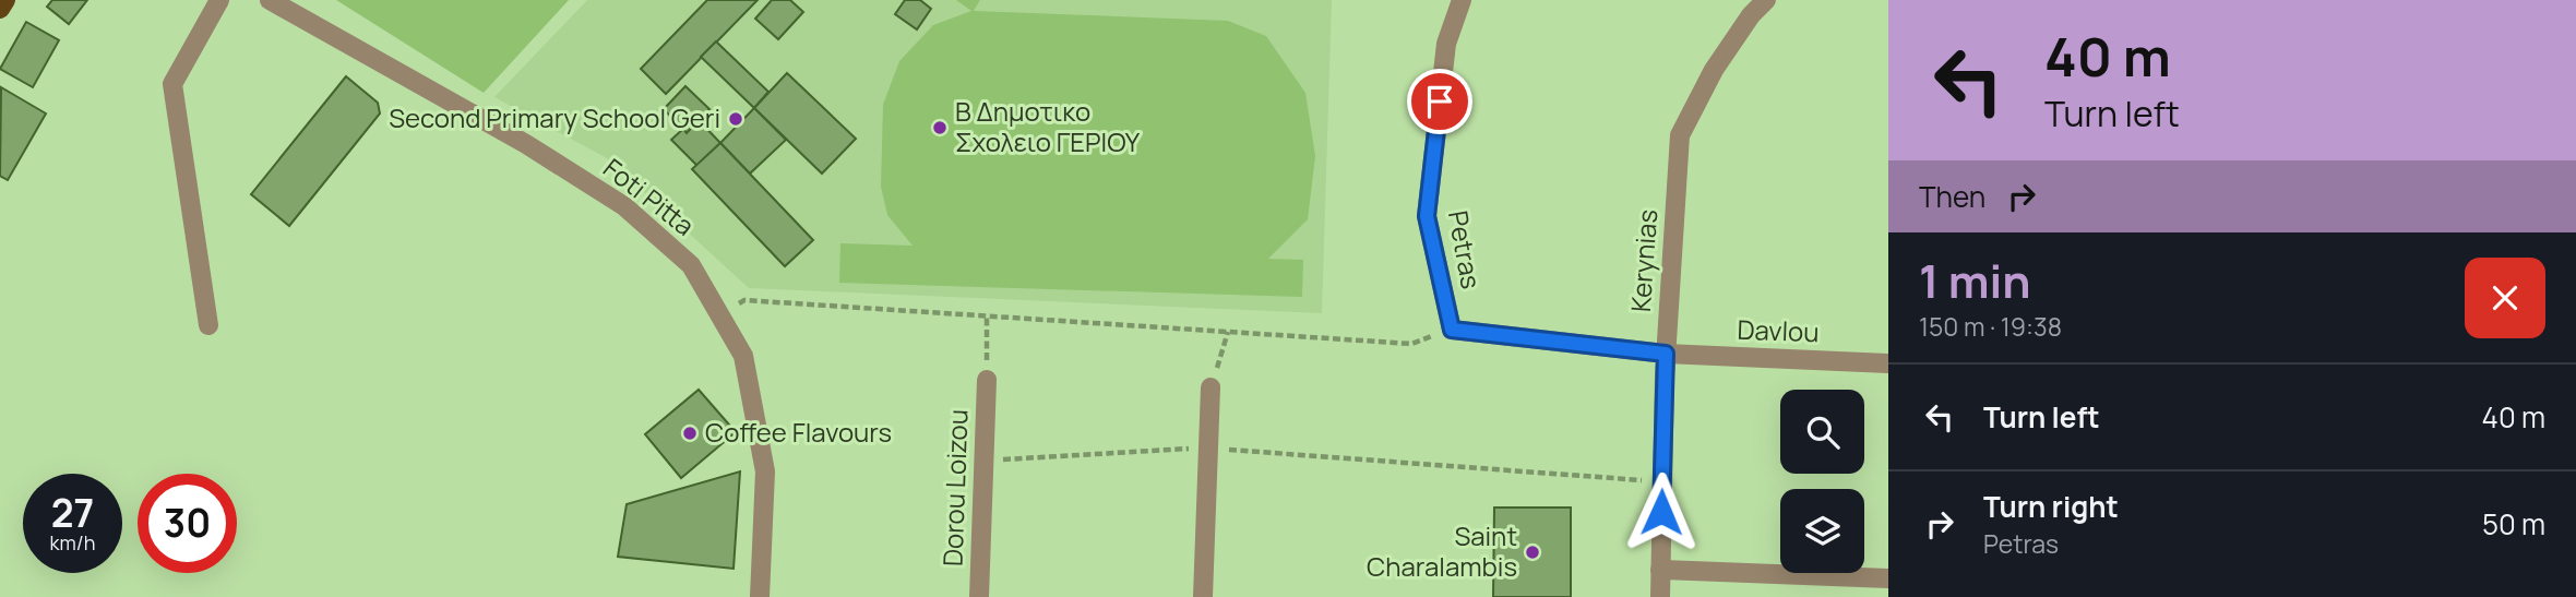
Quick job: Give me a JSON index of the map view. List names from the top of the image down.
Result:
{
  "streets": {
    "street": [
      "Foti Pitta",
      "Petras",
      "Kerynias",
      "Davlou",
      "Dorou Loizou"
    ]
  },
  "crossings": [
    ["Petras", "Davlou"],
    ["Kerynias", "Davlou"]
  ],
  "places": [
    "Second Primary School Geri",
    "Β Δημοτικο Σχολειο ΓΕΡΙΟΥ",
    "Coffee Flavours",
    "Saint Charalambis"
  ],
  "page": {
    "turn": ["40 m", "Turn left"],
    "then": "Then",
    "heading": ["1 min", "150 m · 19:38"],
    "list": [
      {
        "name": "Turn left",
        "value": "40 m"
      },
      {
        "name": "Turn right",
        "note": "Petras",
        "value": "50 m"
      }
    ],
    "speed": "27 km/h",
    "limit": "30"
  }
}
